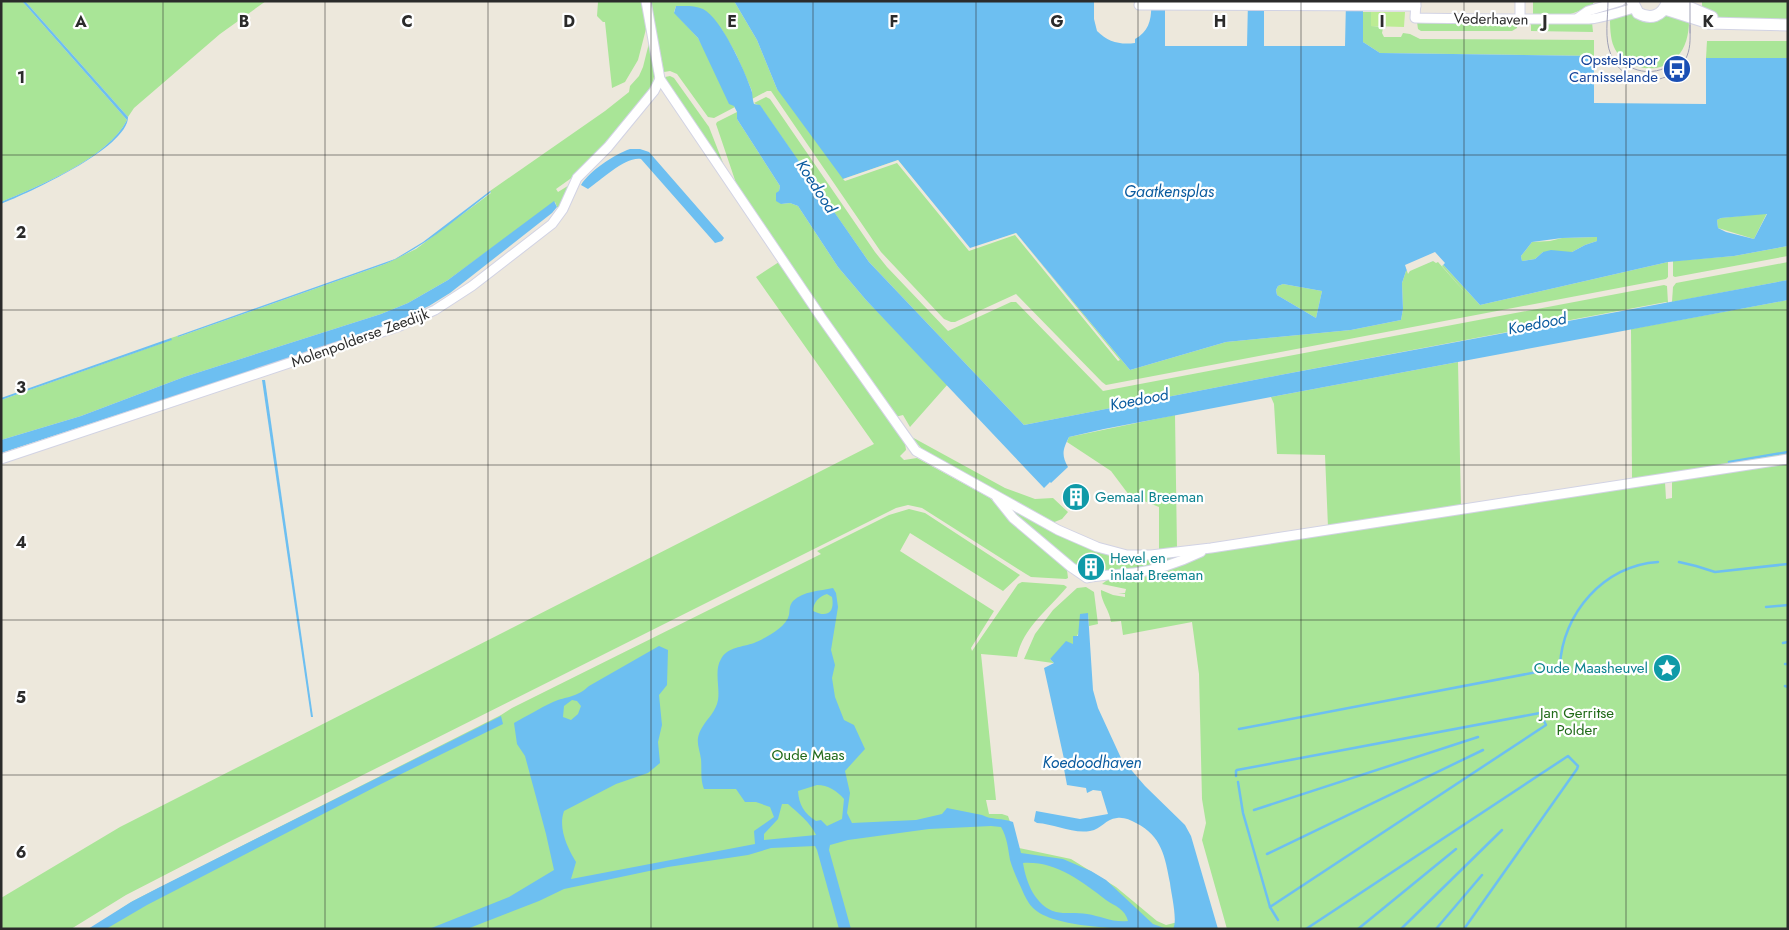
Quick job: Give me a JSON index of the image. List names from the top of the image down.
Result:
{
  "streets": {
    "street": ["Vederhaven", "Molenpolderse Zeedijk"]
  },
  "water": ["Koedood", "Gaatkensplas", "Koedoodhaven"],
  "parks": ["Jan Gerritse Polder", "Oude Maas"],
  "places": {
    "bus stop": ["Opstelspoor Carnisselande"],
    "building": ["Gemaal Breeman", "Hevel en inlaat Breeman"],
    "place": ["Oude Maasheuvel"]
  },
  "grid": {
    "columns": [
      "A",
      "B",
      "C",
      "D",
      "E",
      "F",
      "G",
      "H",
      "I",
      "J",
      "K"
    ],
    "rows": [
      "1",
      "2",
      "3",
      "4",
      "5",
      "6"
    ]
  }
}
